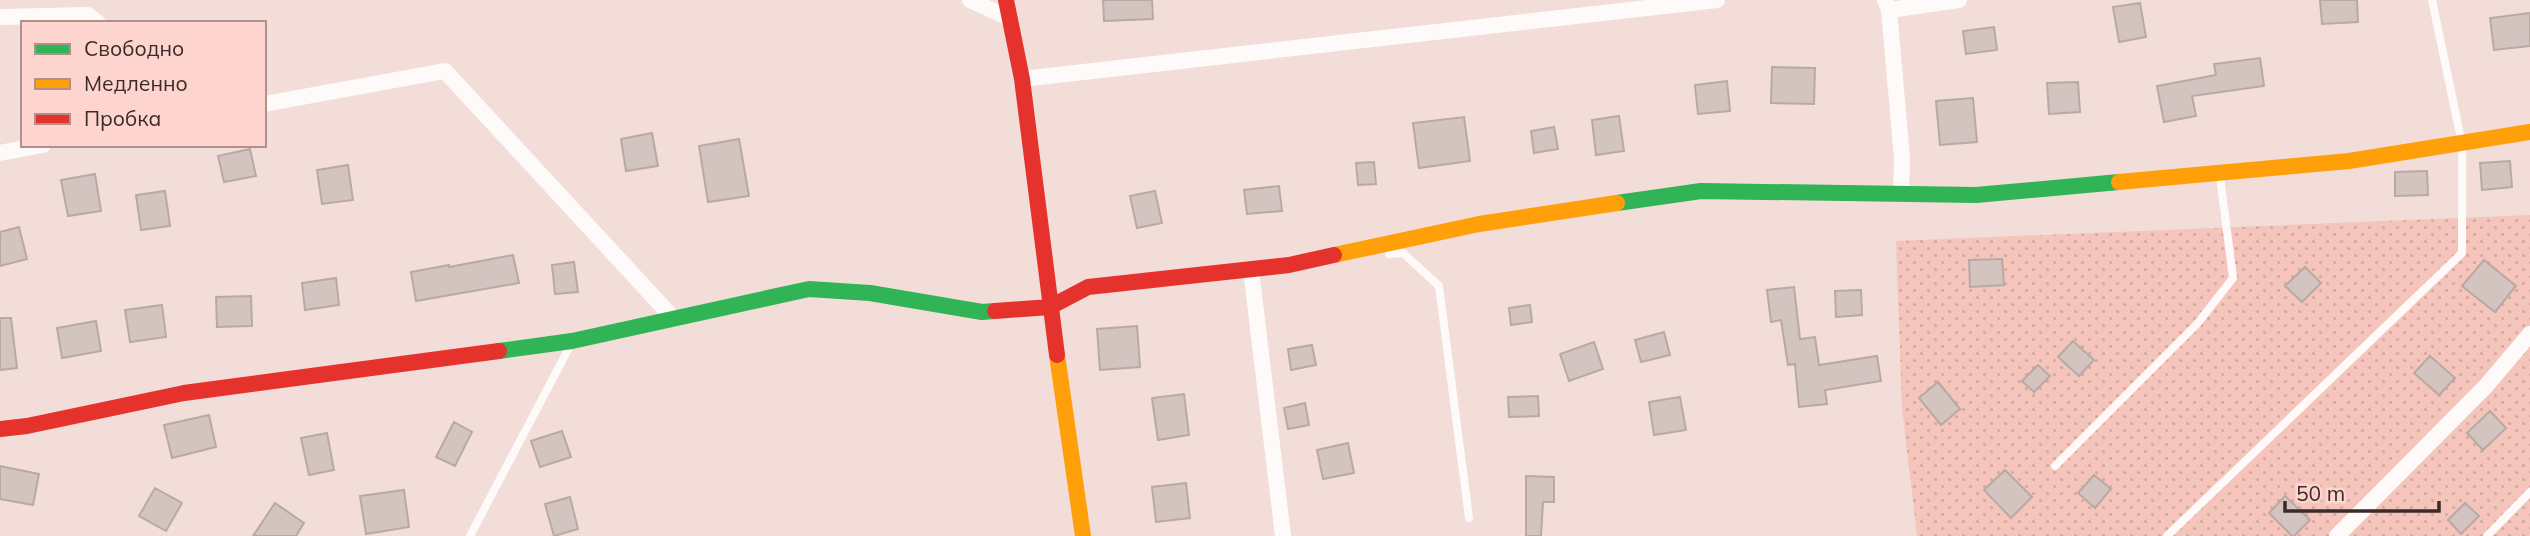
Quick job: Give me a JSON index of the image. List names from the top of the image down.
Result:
{
  "legend": ["Свободно", "Медленно", "Пробка"],
  "scale_bar": "50 m"
}
